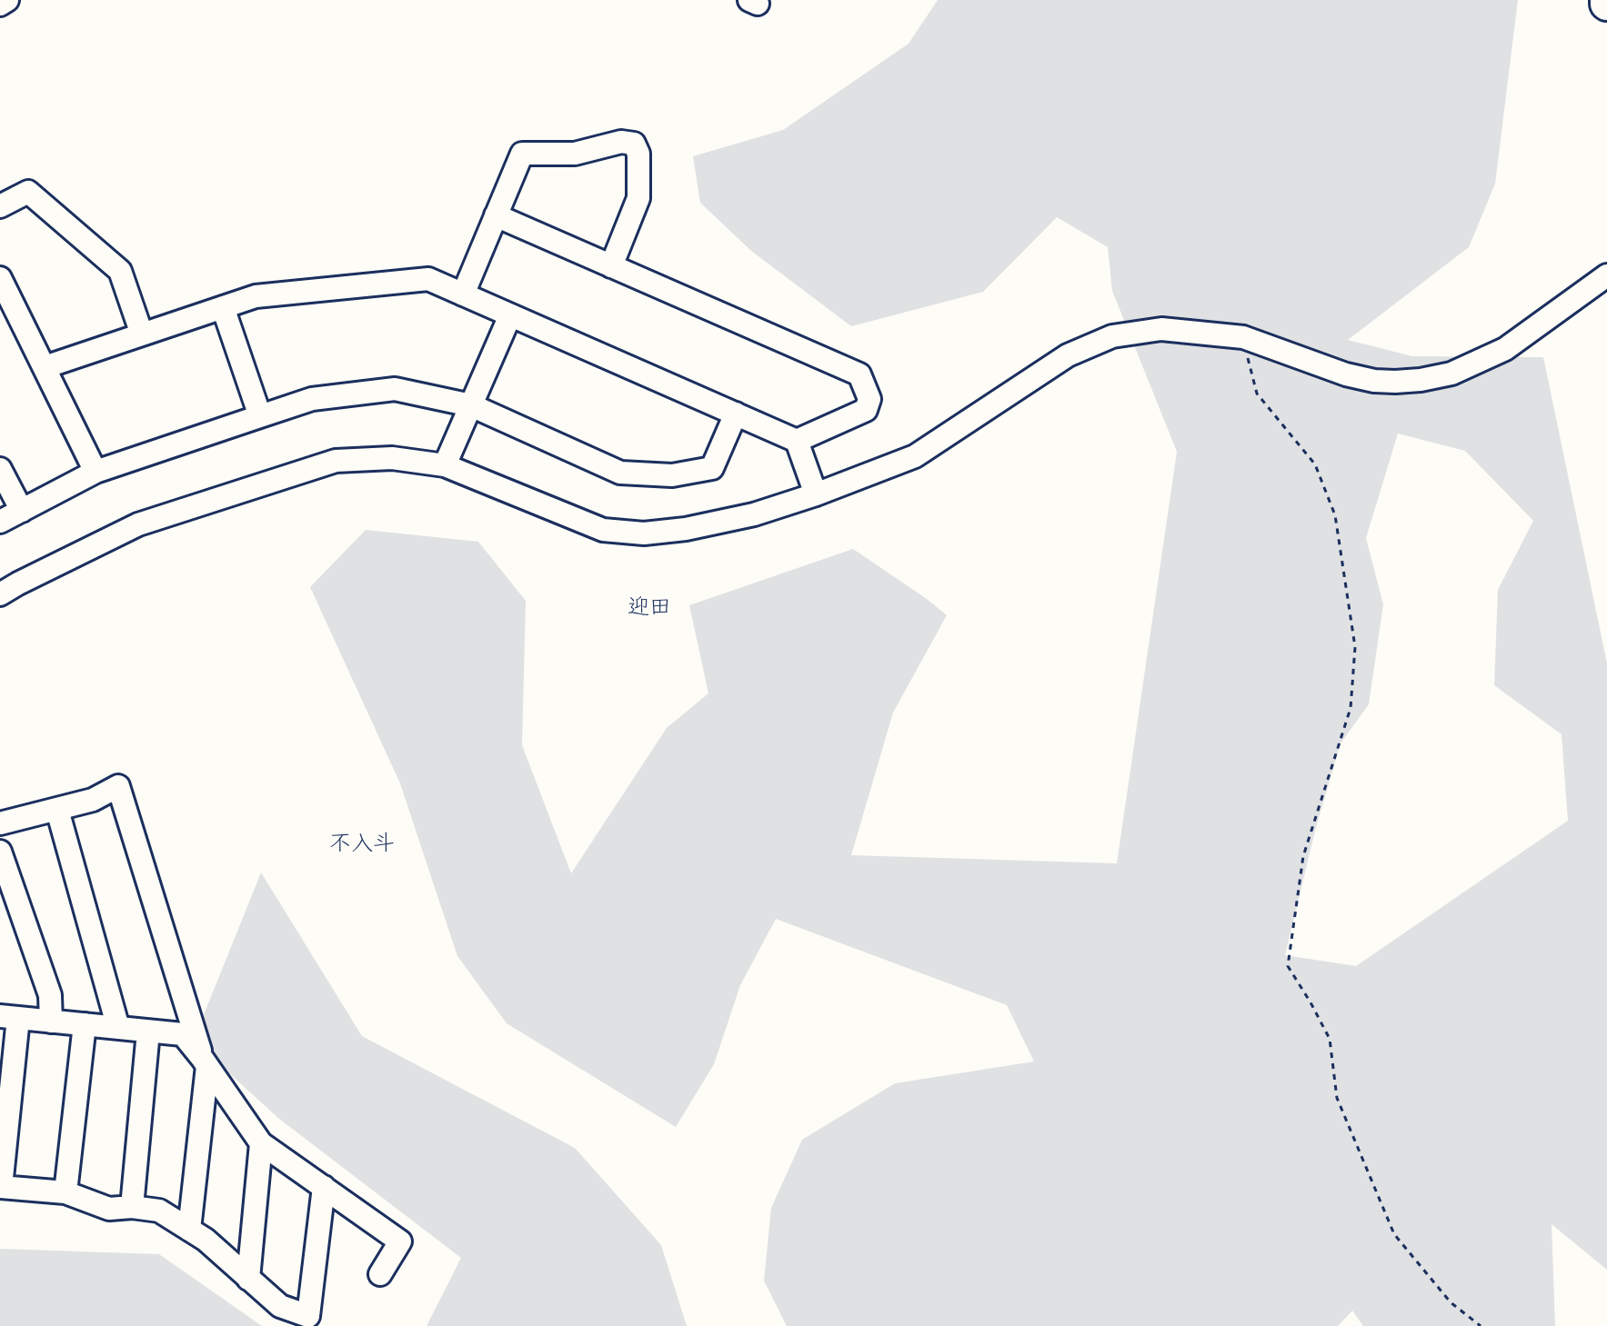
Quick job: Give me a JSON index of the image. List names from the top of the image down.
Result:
{
  "districts": ["迎田", "不入斗"]
}
